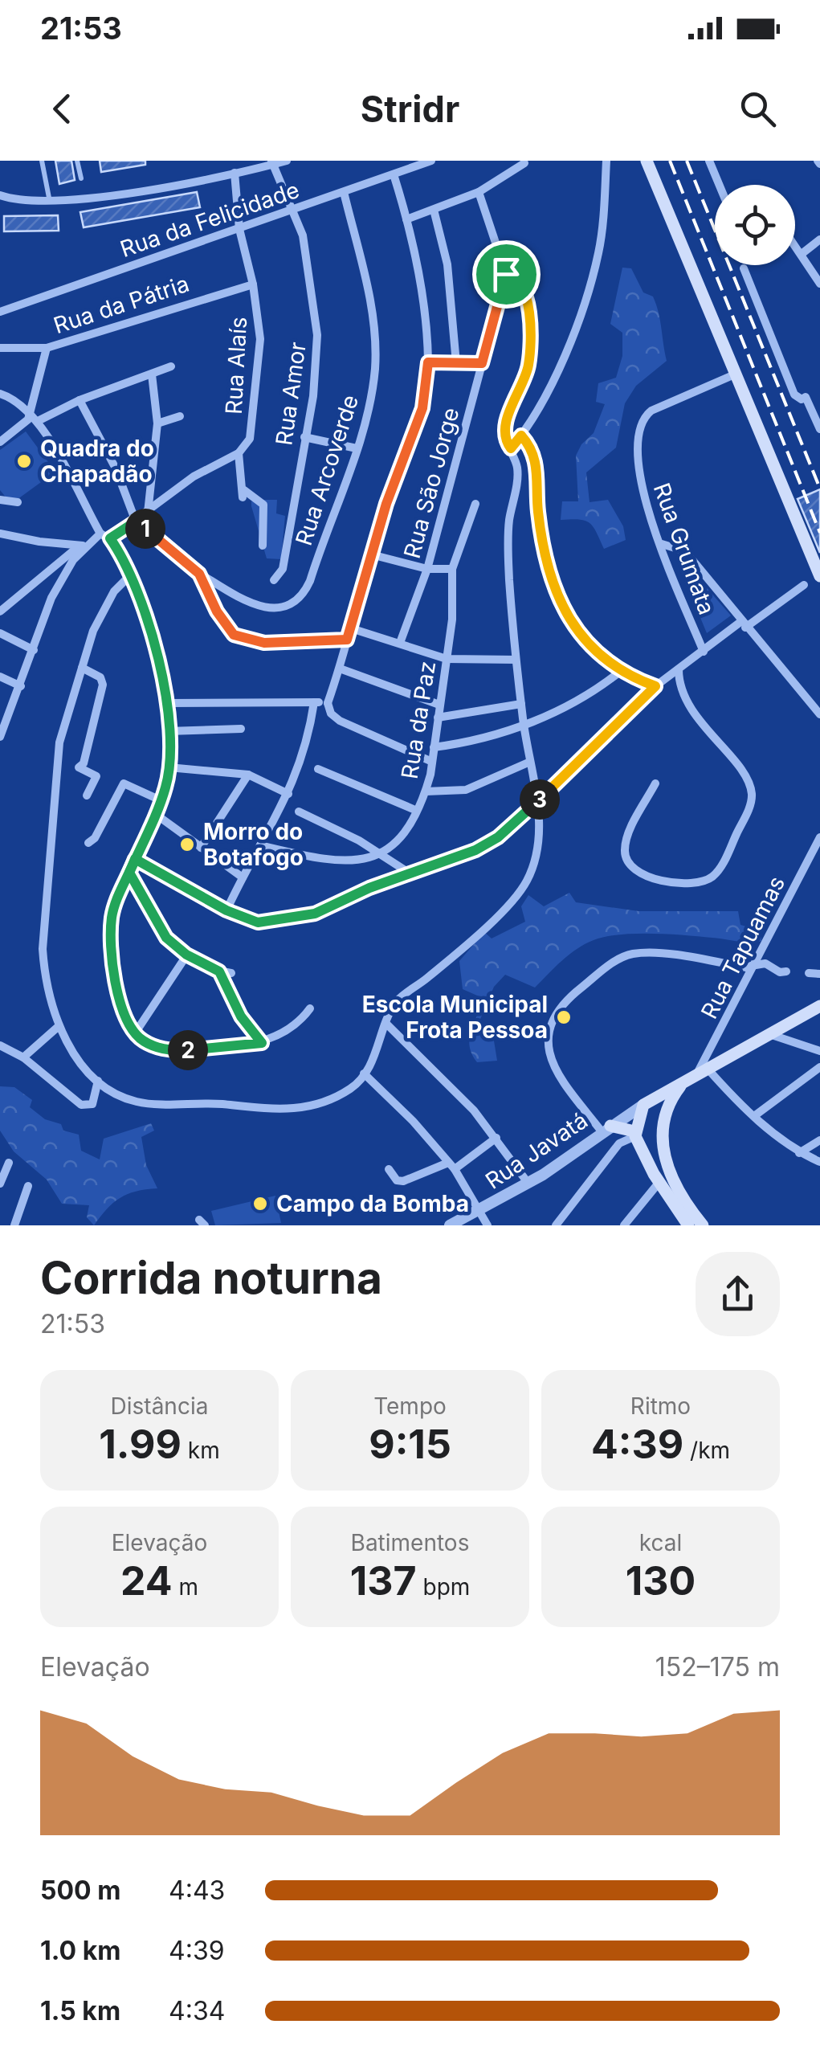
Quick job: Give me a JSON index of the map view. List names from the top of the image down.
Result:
{
  "streets": {
    "street": [
      "Rua da Felicidade",
      "Rua da Pátria",
      "Rua Alaís",
      "Rua Amor",
      "Rua Arcoverde",
      "Rua São Jorge",
      "Rua Grumata",
      "Rua da Paz",
      "Rua Tapuamas",
      "Rua Javatá"
    ]
  },
  "crossings": [
    ["Rua da Felicidade", "Rua Alaís"],
    ["Rua da Felicidade", "Rua Amor"],
    ["Rua da Felicidade", "Rua Arcoverde"],
    ["Rua da Pátria", "Rua Alaís"]
  ],
  "places": [
    "Quadra do Chapadão",
    "Morro do Botafogo",
    "Escola Municipal Frota Pessoa",
    "Campo da Bomba"
  ],
  "page": {
    "status": "21:53",
    "header": "Stridr",
    "pins": ["1", "3", "2"],
    "heading": ["Corrida noturna", "21:53"],
    "stats": [
      ["Distância", "1.99 km"],
      ["Tempo", "9:15"],
      ["Ritmo", "4:39 /km"],
      ["Elevação", "24 m"],
      ["Batimentos", "137 bpm"],
      ["kcal", "130"]
    ],
    "chart": ["Elevação", "152–175 m"],
    "list": [
      {
        "name": "500 m",
        "note": "4:43"
      },
      {
        "name": "1.0 km",
        "note": "4:39"
      },
      {
        "name": "1.5 km",
        "note": "4:34"
      }
    ]
  }
}
